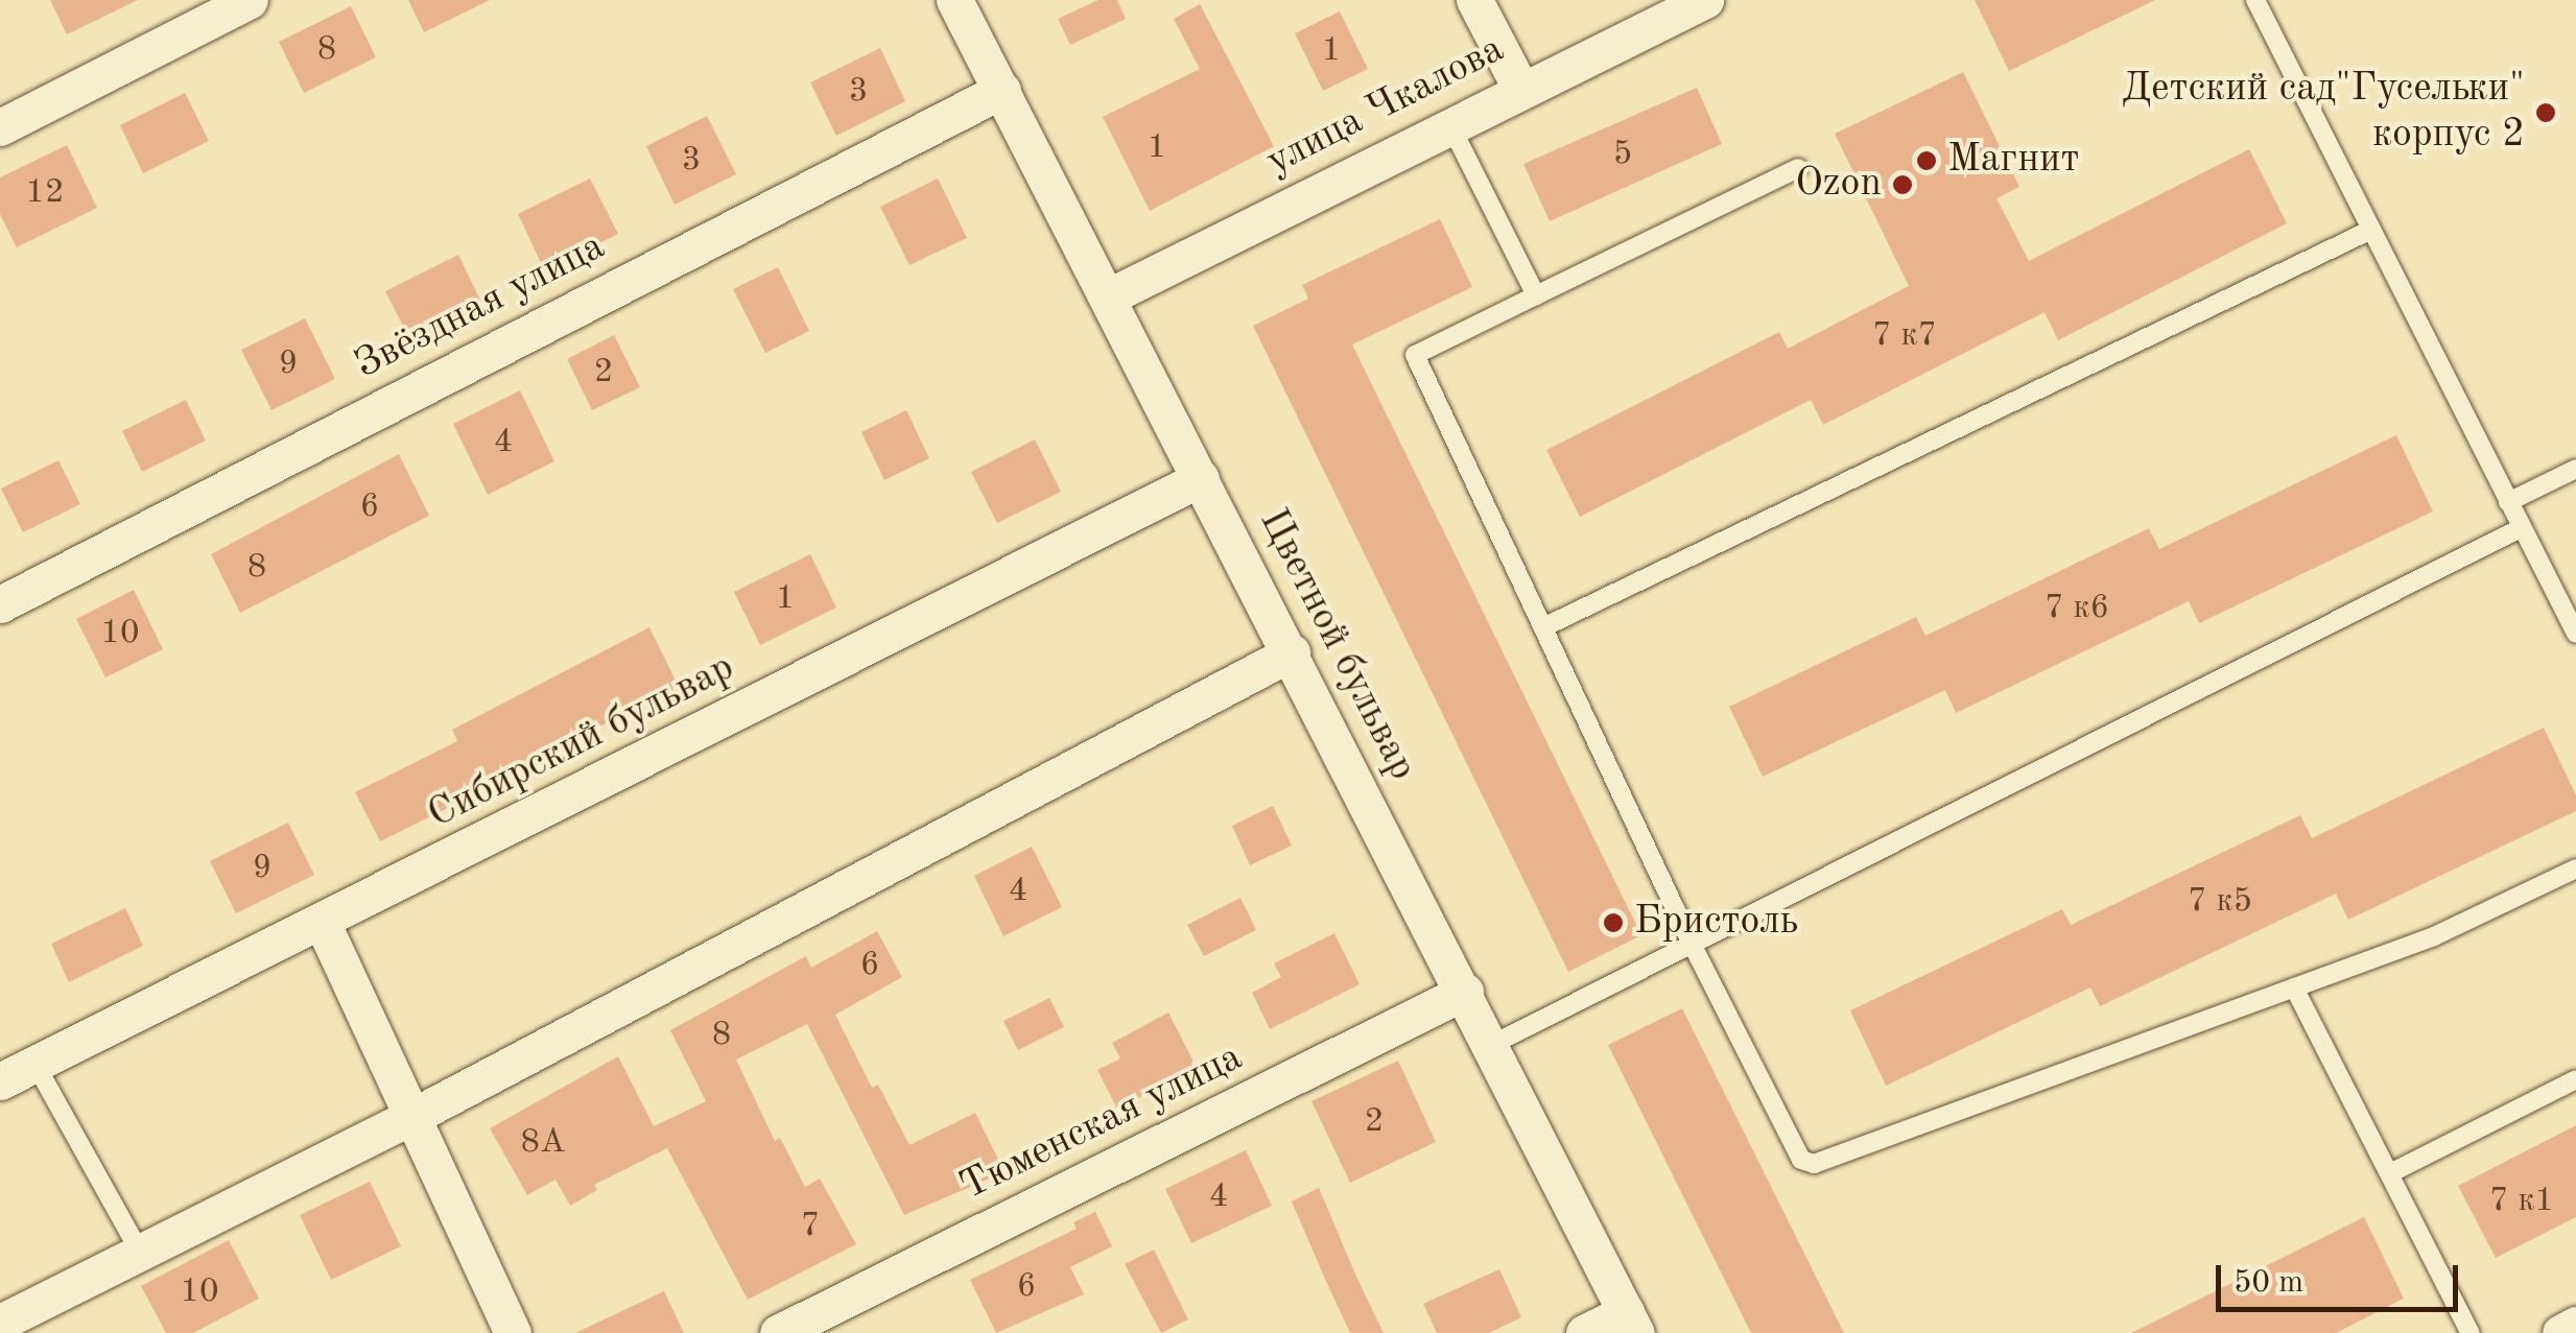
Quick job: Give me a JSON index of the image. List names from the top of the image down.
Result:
{
  "streets": {
    "street": [
      "улица Чкалова",
      "Звёздная улица",
      "Цветной бульвар",
      "Сибирский бульвар",
      "Тюменская улица"
    ]
  },
  "crossings": [
    ["улица Чкалова", "Цветной бульвар"],
    ["Звёздная улица", "Цветной бульвар"],
    ["Цветной бульвар", "Сибирский бульвар"],
    ["Цветной бульвар", "Тюменская улица"]
  ],
  "places": [
    "Детский сад\"Гусельки\" корпус 2",
    "Магнит",
    "Ozon",
    "Бристоль"
  ],
  "house_numbers": [
    "8",
    "1",
    "3",
    "1",
    "5",
    "3",
    "12",
    "7 к7",
    "9",
    "2",
    "4",
    "6",
    "8",
    "1",
    "7 к6",
    "10",
    "9",
    "4",
    "7 к5",
    "6",
    "8",
    "2",
    "8А",
    "4",
    "7 к1",
    "7",
    "6",
    "10"
  ],
  "scale_bar": "50 m"
}
